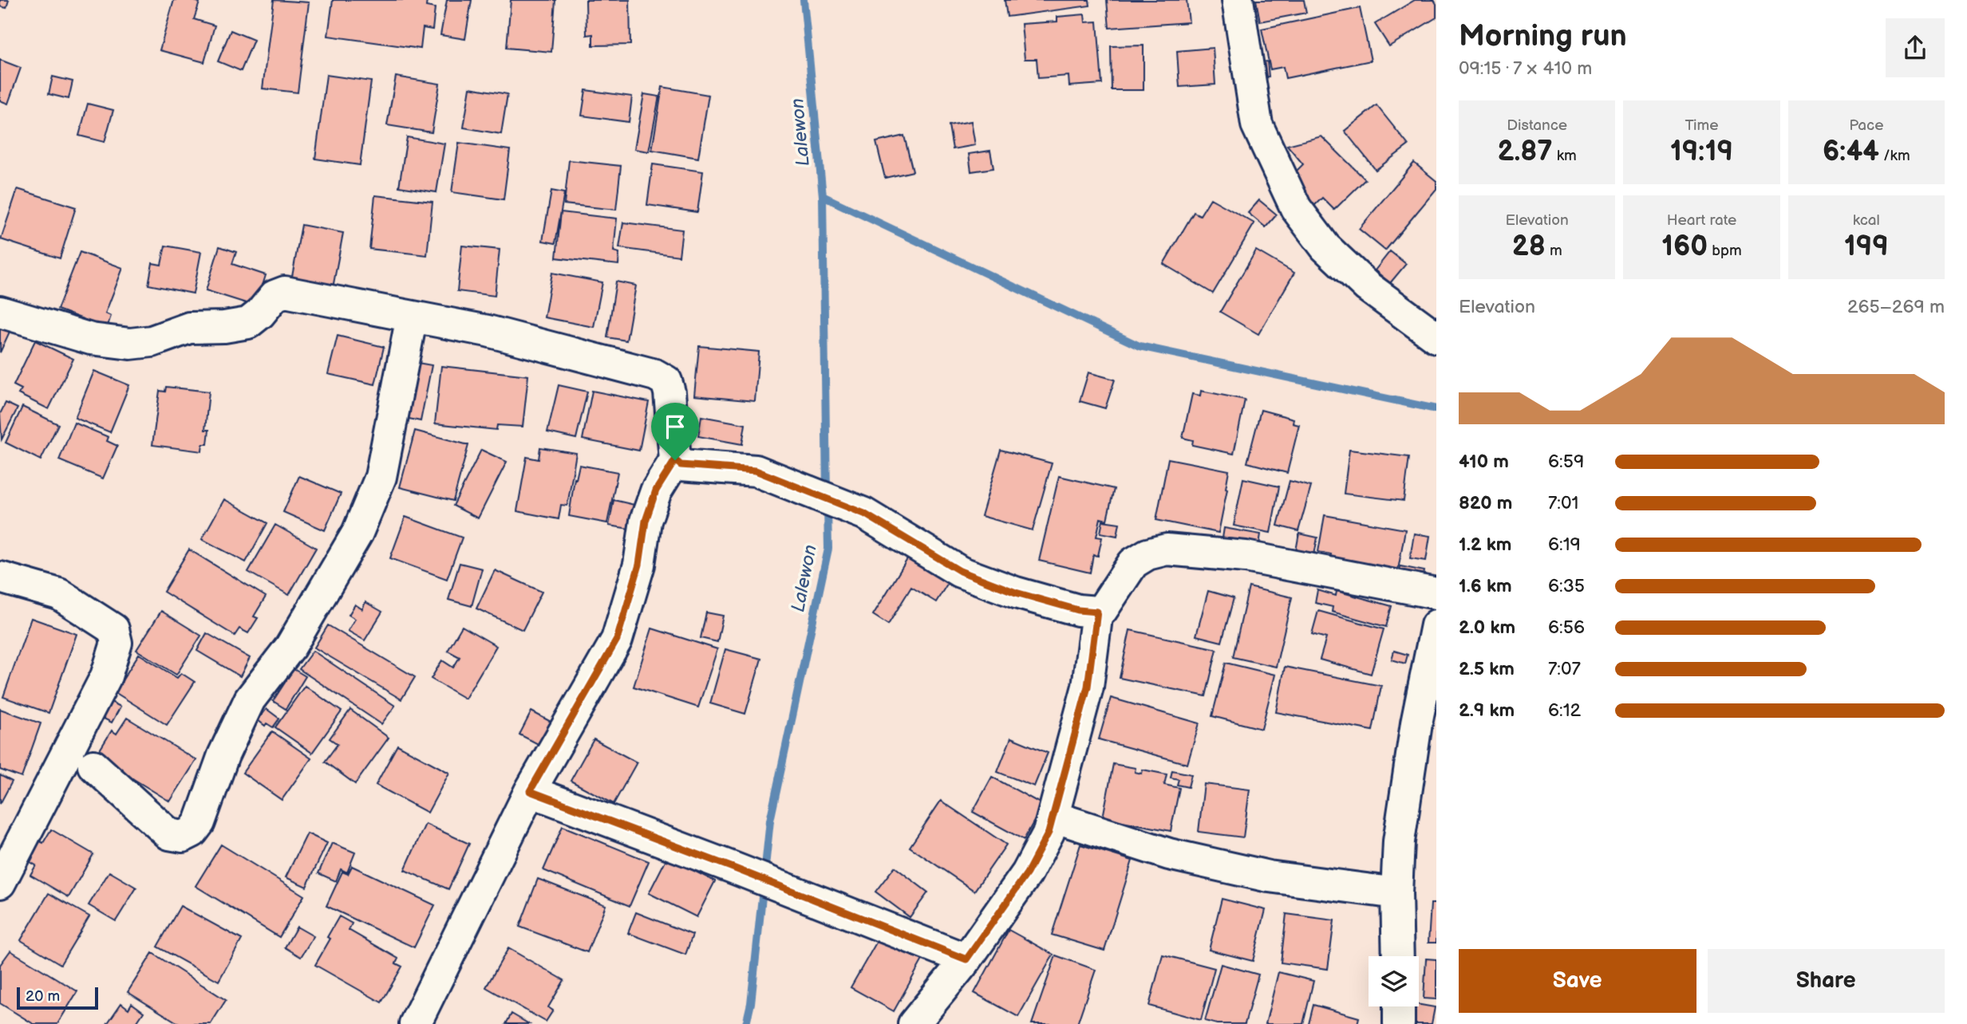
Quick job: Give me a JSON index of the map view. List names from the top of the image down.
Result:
{
  "water": ["Lalewon"],
  "scale_bar": "20 m",
  "page": {
    "heading": ["Morning run", "09:15 · 7 × 410 m"],
    "stats": [
      ["Distance", "2.87 km"],
      ["Time", "19:19"],
      ["Pace", "6:44 /km"],
      ["Elevation", "28 m"],
      ["Heart rate", "160 bpm"],
      ["kcal", "199"]
    ],
    "chart": ["Elevation", "265–269 m"],
    "list": [
      {
        "name": "410 m",
        "note": "6:59"
      },
      {
        "name": "820 m",
        "note": "7:01"
      },
      {
        "name": "1.2 km",
        "note": "6:19"
      },
      {
        "name": "1.6 km",
        "note": "6:35"
      },
      {
        "name": "2.0 km",
        "note": "6:56"
      },
      {
        "name": "2.5 km",
        "note": "7:07"
      },
      {
        "name": "2.9 km",
        "note": "6:12"
      }
    ],
    "buttons": ["Save", "Share"],
    "scale": "20 m"
  }
}
